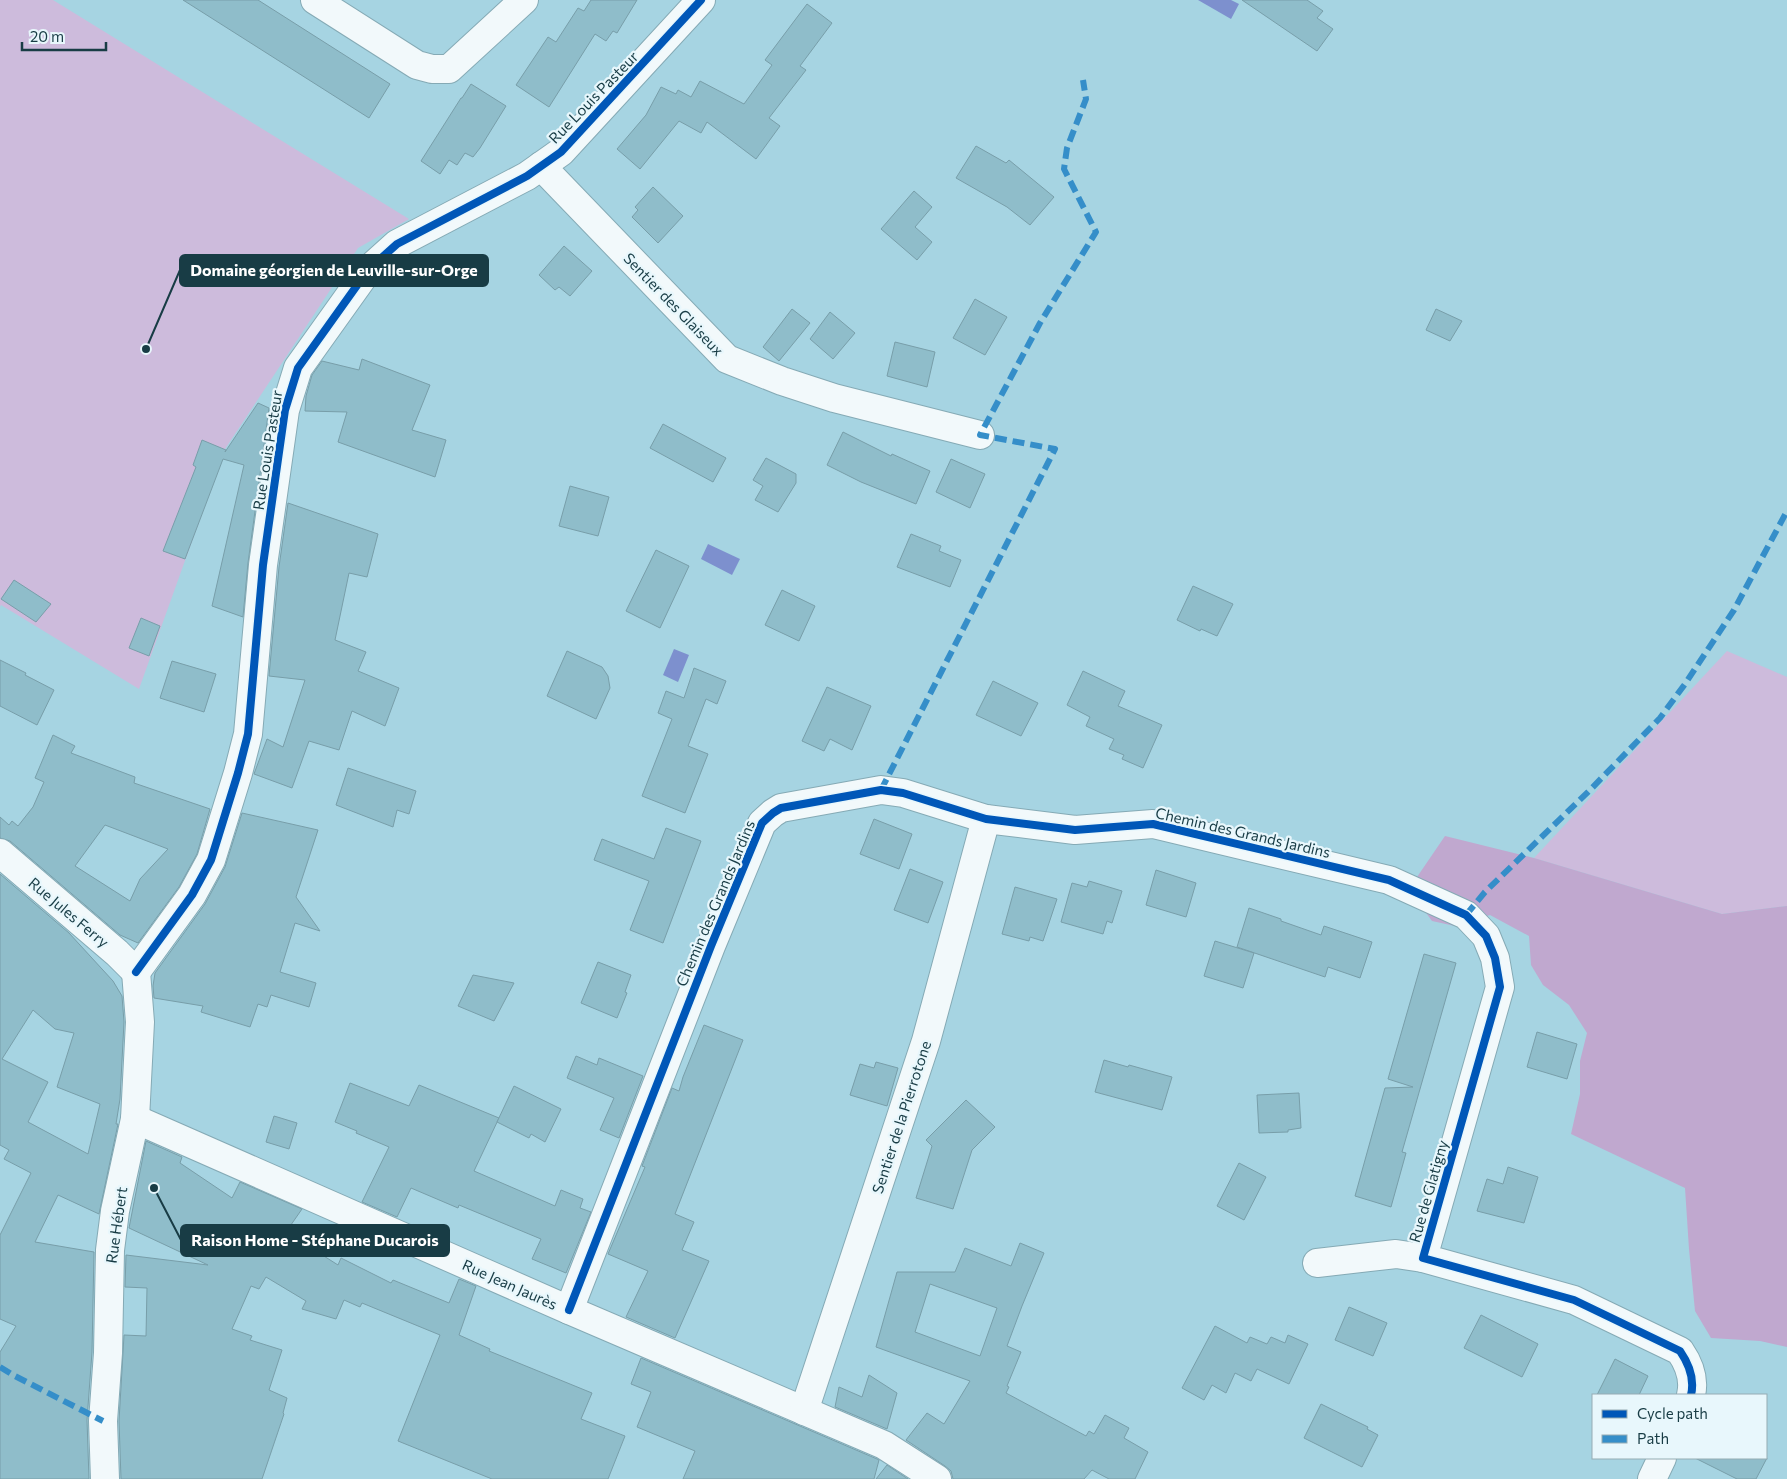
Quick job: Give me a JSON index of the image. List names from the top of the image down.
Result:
{
  "streets": {
    "street": [
      "Rue Louis Pasteur",
      "Sentier des Glaiseux",
      "Chemin des Grands Jardins",
      "Rue Jules Ferry",
      "Sentier de la Pierrotone",
      "Rue de Glatigny",
      "Rue Hébert",
      "Rue Jean Jaurès"
    ]
  },
  "crossings": [
    ["Rue Louis Pasteur", "Sentier des Glaiseux"],
    ["Rue Louis Pasteur", "Rue Jules Ferry"],
    ["Rue Louis Pasteur", "Rue Hébert"],
    ["Chemin des Grands Jardins", "Sentier de la Pierrotone"],
    ["Chemin des Grands Jardins", "Rue de Glatigny"],
    ["Chemin des Grands Jardins", "Rue Jean Jaurès"],
    ["Rue Jules Ferry", "Rue Hébert"],
    ["Sentier de la Pierrotone", "Rue Jean Jaurès"],
    ["Rue Hébert", "Rue Jean Jaurès"]
  ],
  "places": ["Domaine géorgien de Leuville-sur-Orge", "Raison Home - Stéphane Ducarois"],
  "legend": ["Cycle path", "Path"],
  "scale_bar": "20 m"
}
